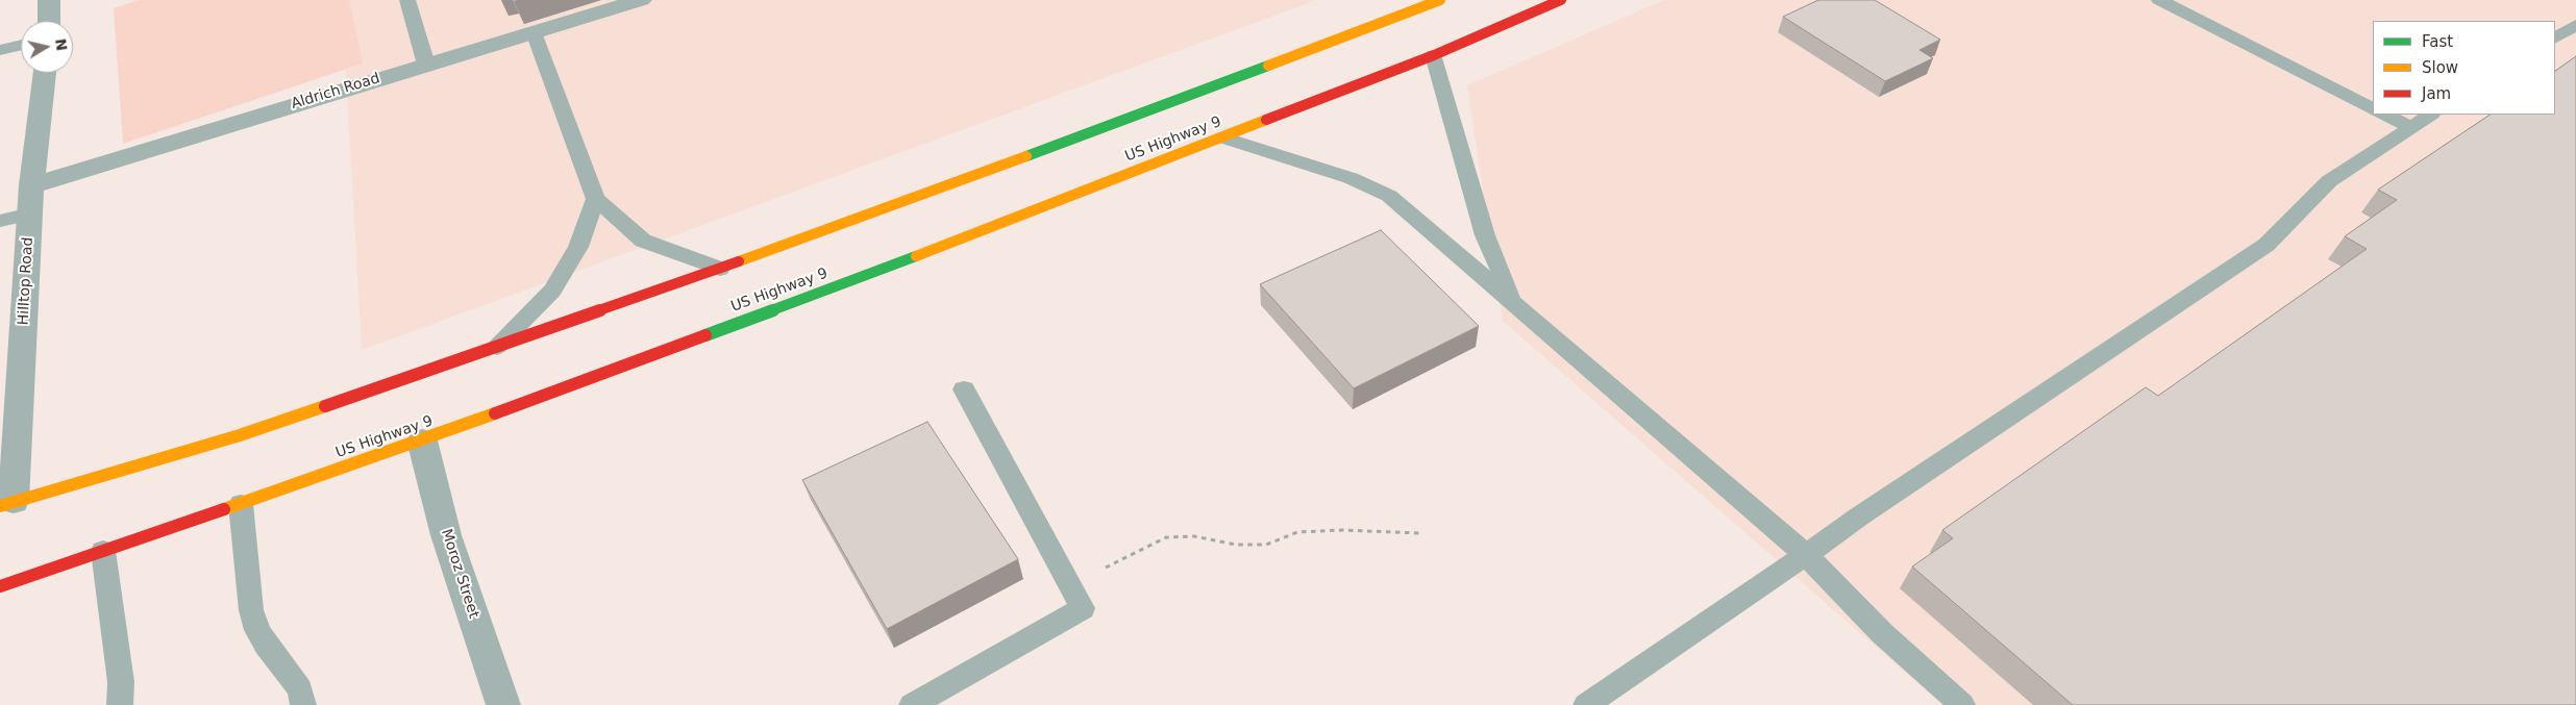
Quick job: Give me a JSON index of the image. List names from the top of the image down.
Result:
{
  "streets": {
    "highway": ["US Highway 9"],
    "street": ["Aldrich Road", "Hilltop Road", "Moroz Street"]
  },
  "crossings": [
    ["Aldrich Road", "Hilltop Road"],
    ["US Highway 9", "Moroz Street"]
  ],
  "legend": ["Fast", "Slow", "Jam"],
  "north": "right"
}
